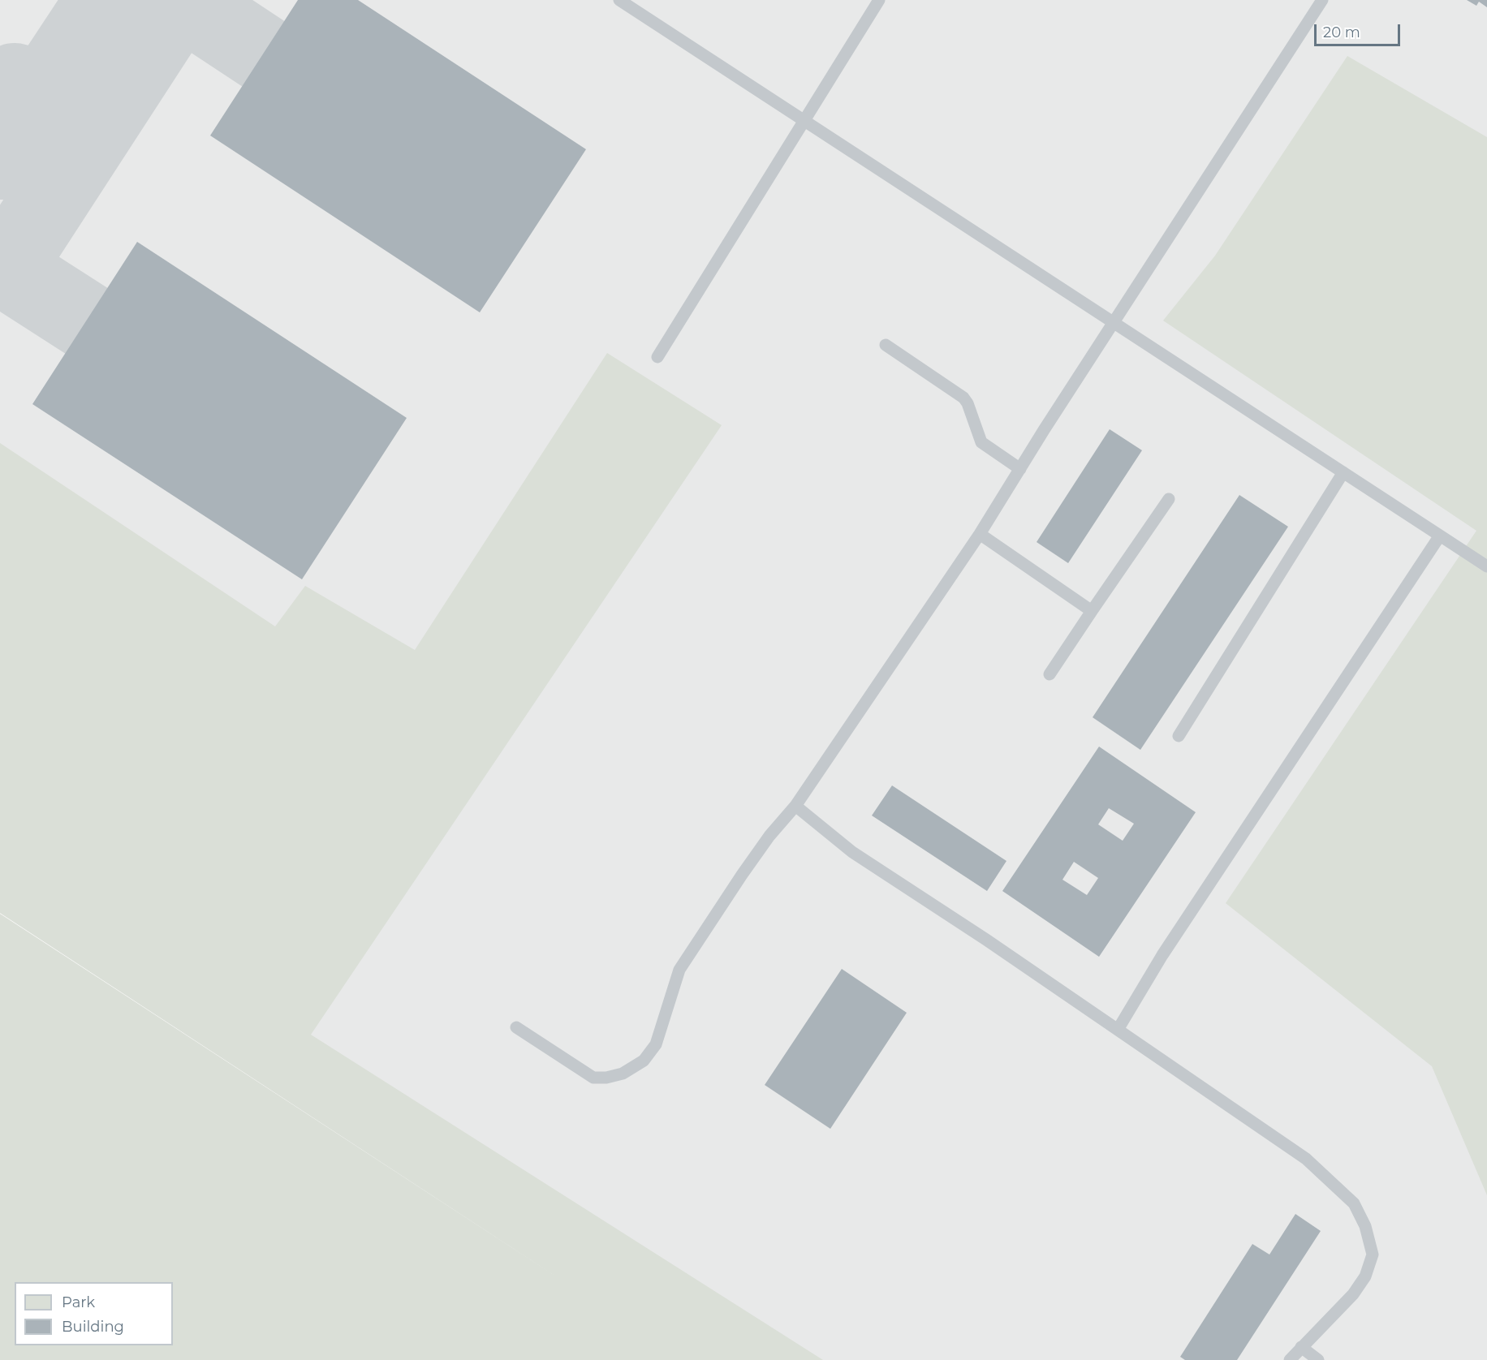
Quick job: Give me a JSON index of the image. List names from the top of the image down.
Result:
{
  "legend": ["Park", "Building"],
  "scale_bar": "20 m"
}
